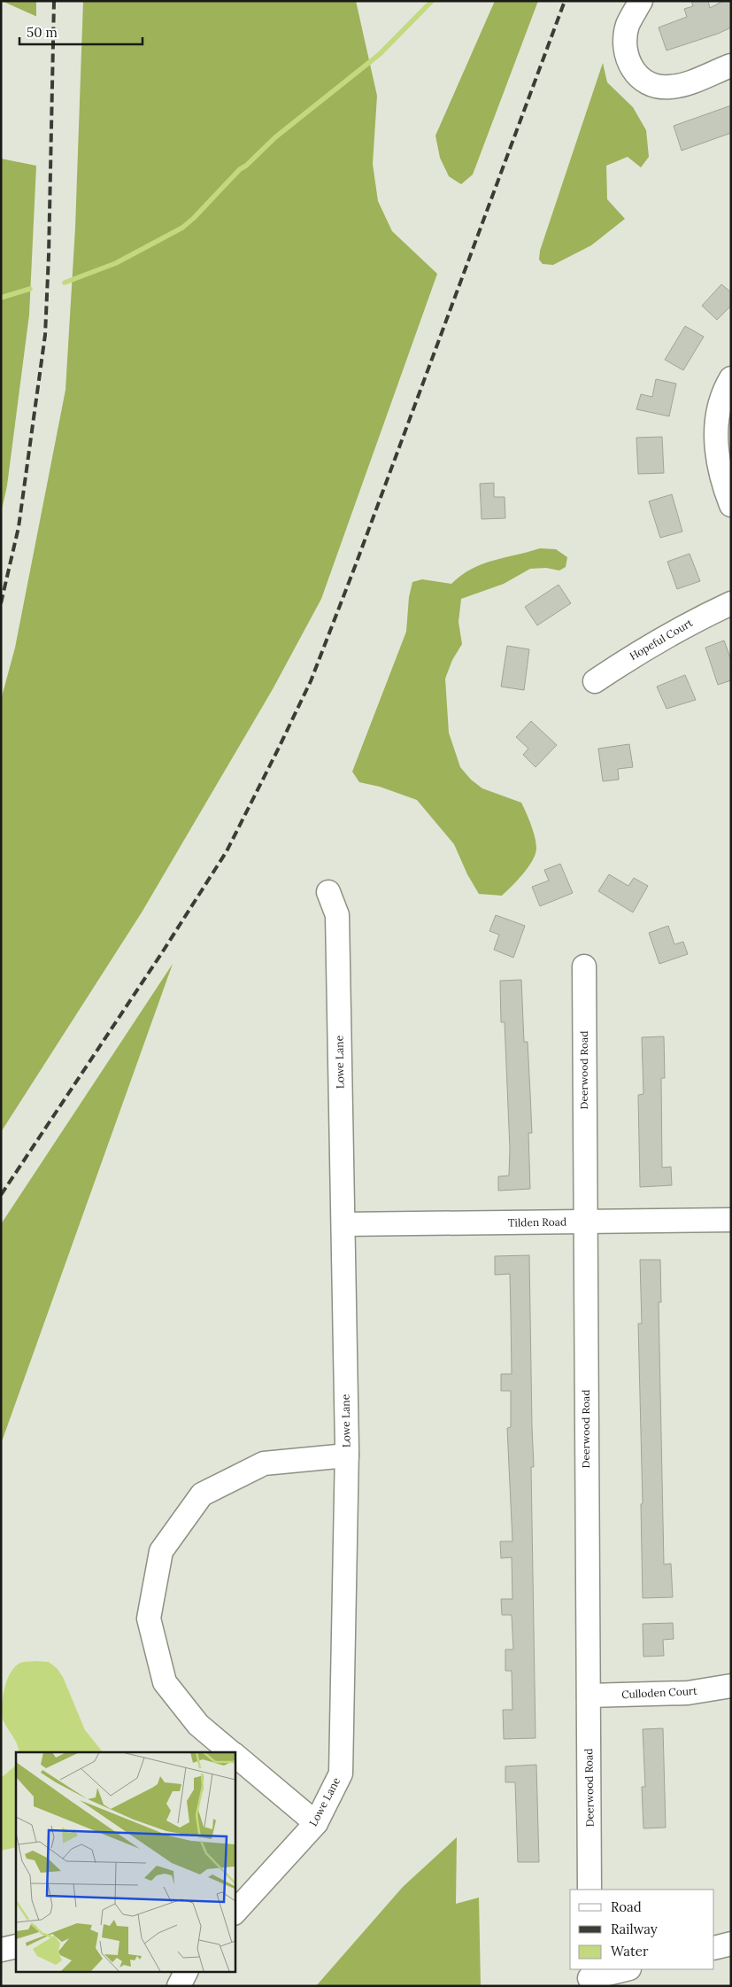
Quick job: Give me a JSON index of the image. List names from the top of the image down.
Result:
{
  "streets": {
    "street": [
      "Hopeful Court",
      "Lowe Lane",
      "Deerwood Road",
      "Tilden Road",
      "Culloden Court"
    ]
  },
  "crossings": [
    ["Lowe Lane", "Tilden Road"],
    ["Deerwood Road", "Tilden Road"],
    ["Deerwood Road", "Culloden Court"]
  ],
  "legend": ["Road", "Railway", "Water"],
  "scale_bar": "50 m"
}
